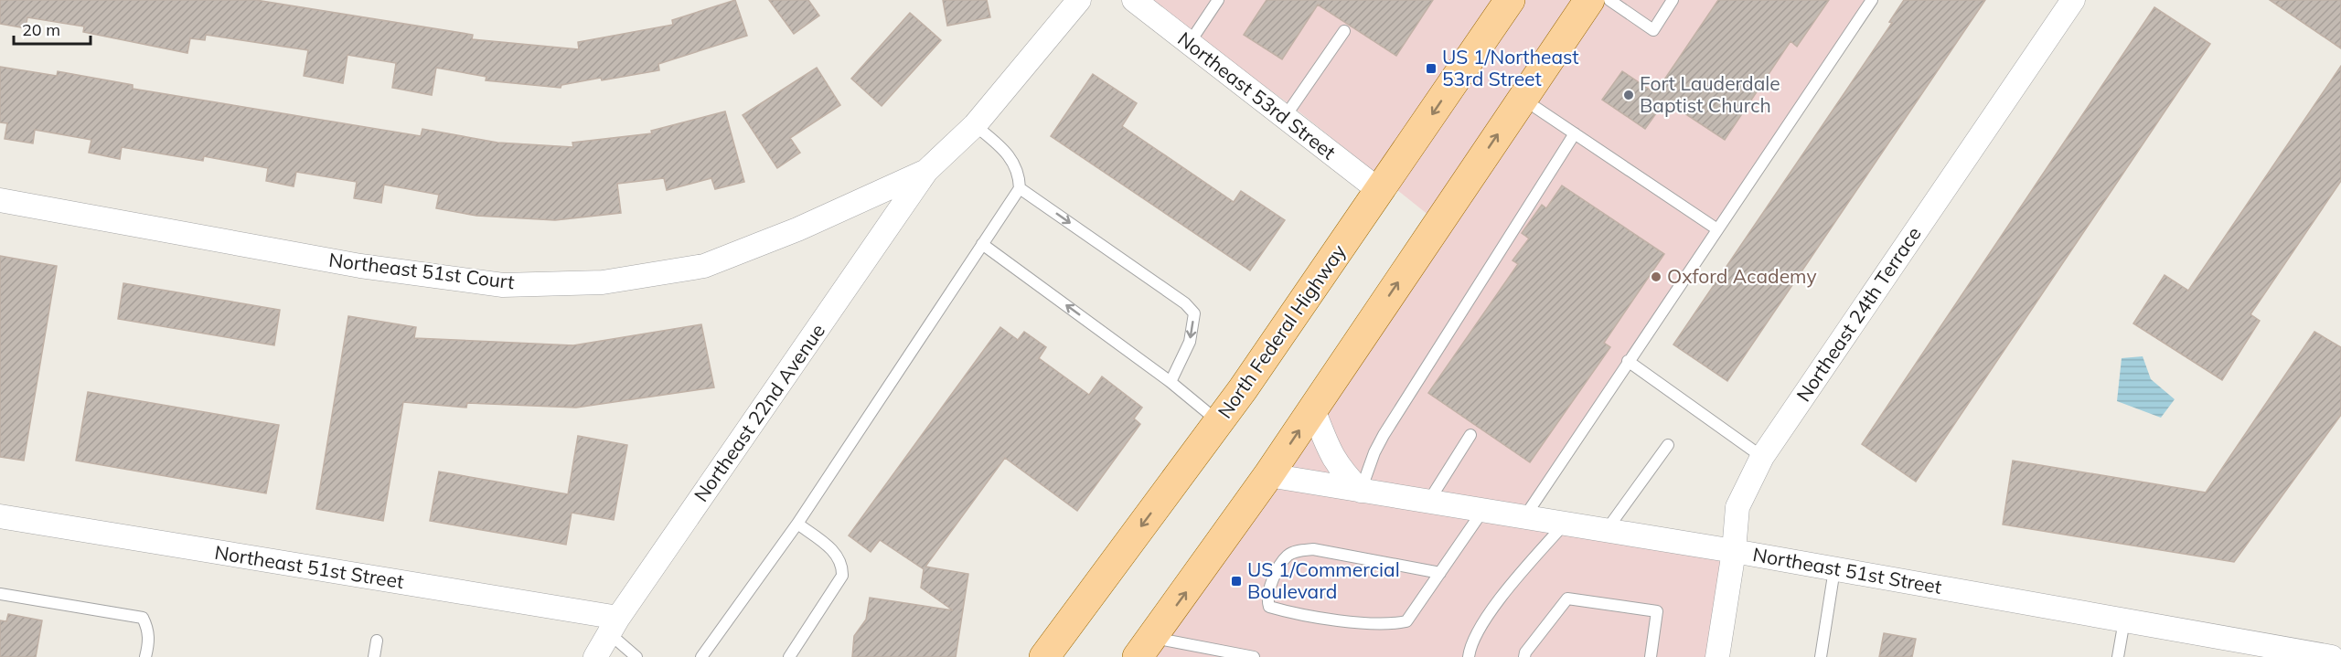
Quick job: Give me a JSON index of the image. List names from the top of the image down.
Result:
{
  "streets": {
    "main road": ["North Federal Highway"],
    "street": [
      "Northeast 53rd Street",
      "Northeast 51st Court",
      "Northeast 24th Terrace",
      "Northeast 22nd Avenue",
      "Northeast 51st Street"
    ]
  },
  "crossings": [
    ["Northeast 53rd Street", "North Federal Highway"],
    ["Northeast 51st Court", "Northeast 22nd Avenue"],
    ["Northeast 24th Terrace", "Northeast 51st Street"],
    ["Northeast 22nd Avenue", "Northeast 51st Street"]
  ],
  "places": {
    "transit": ["US 1/Northeast 53rd Street", "US 1/Commercial Boulevard"],
    "other": ["Fort Lauderdale Baptist Church", "Oxford Academy"]
  },
  "scale_bar": "20 m"
}
